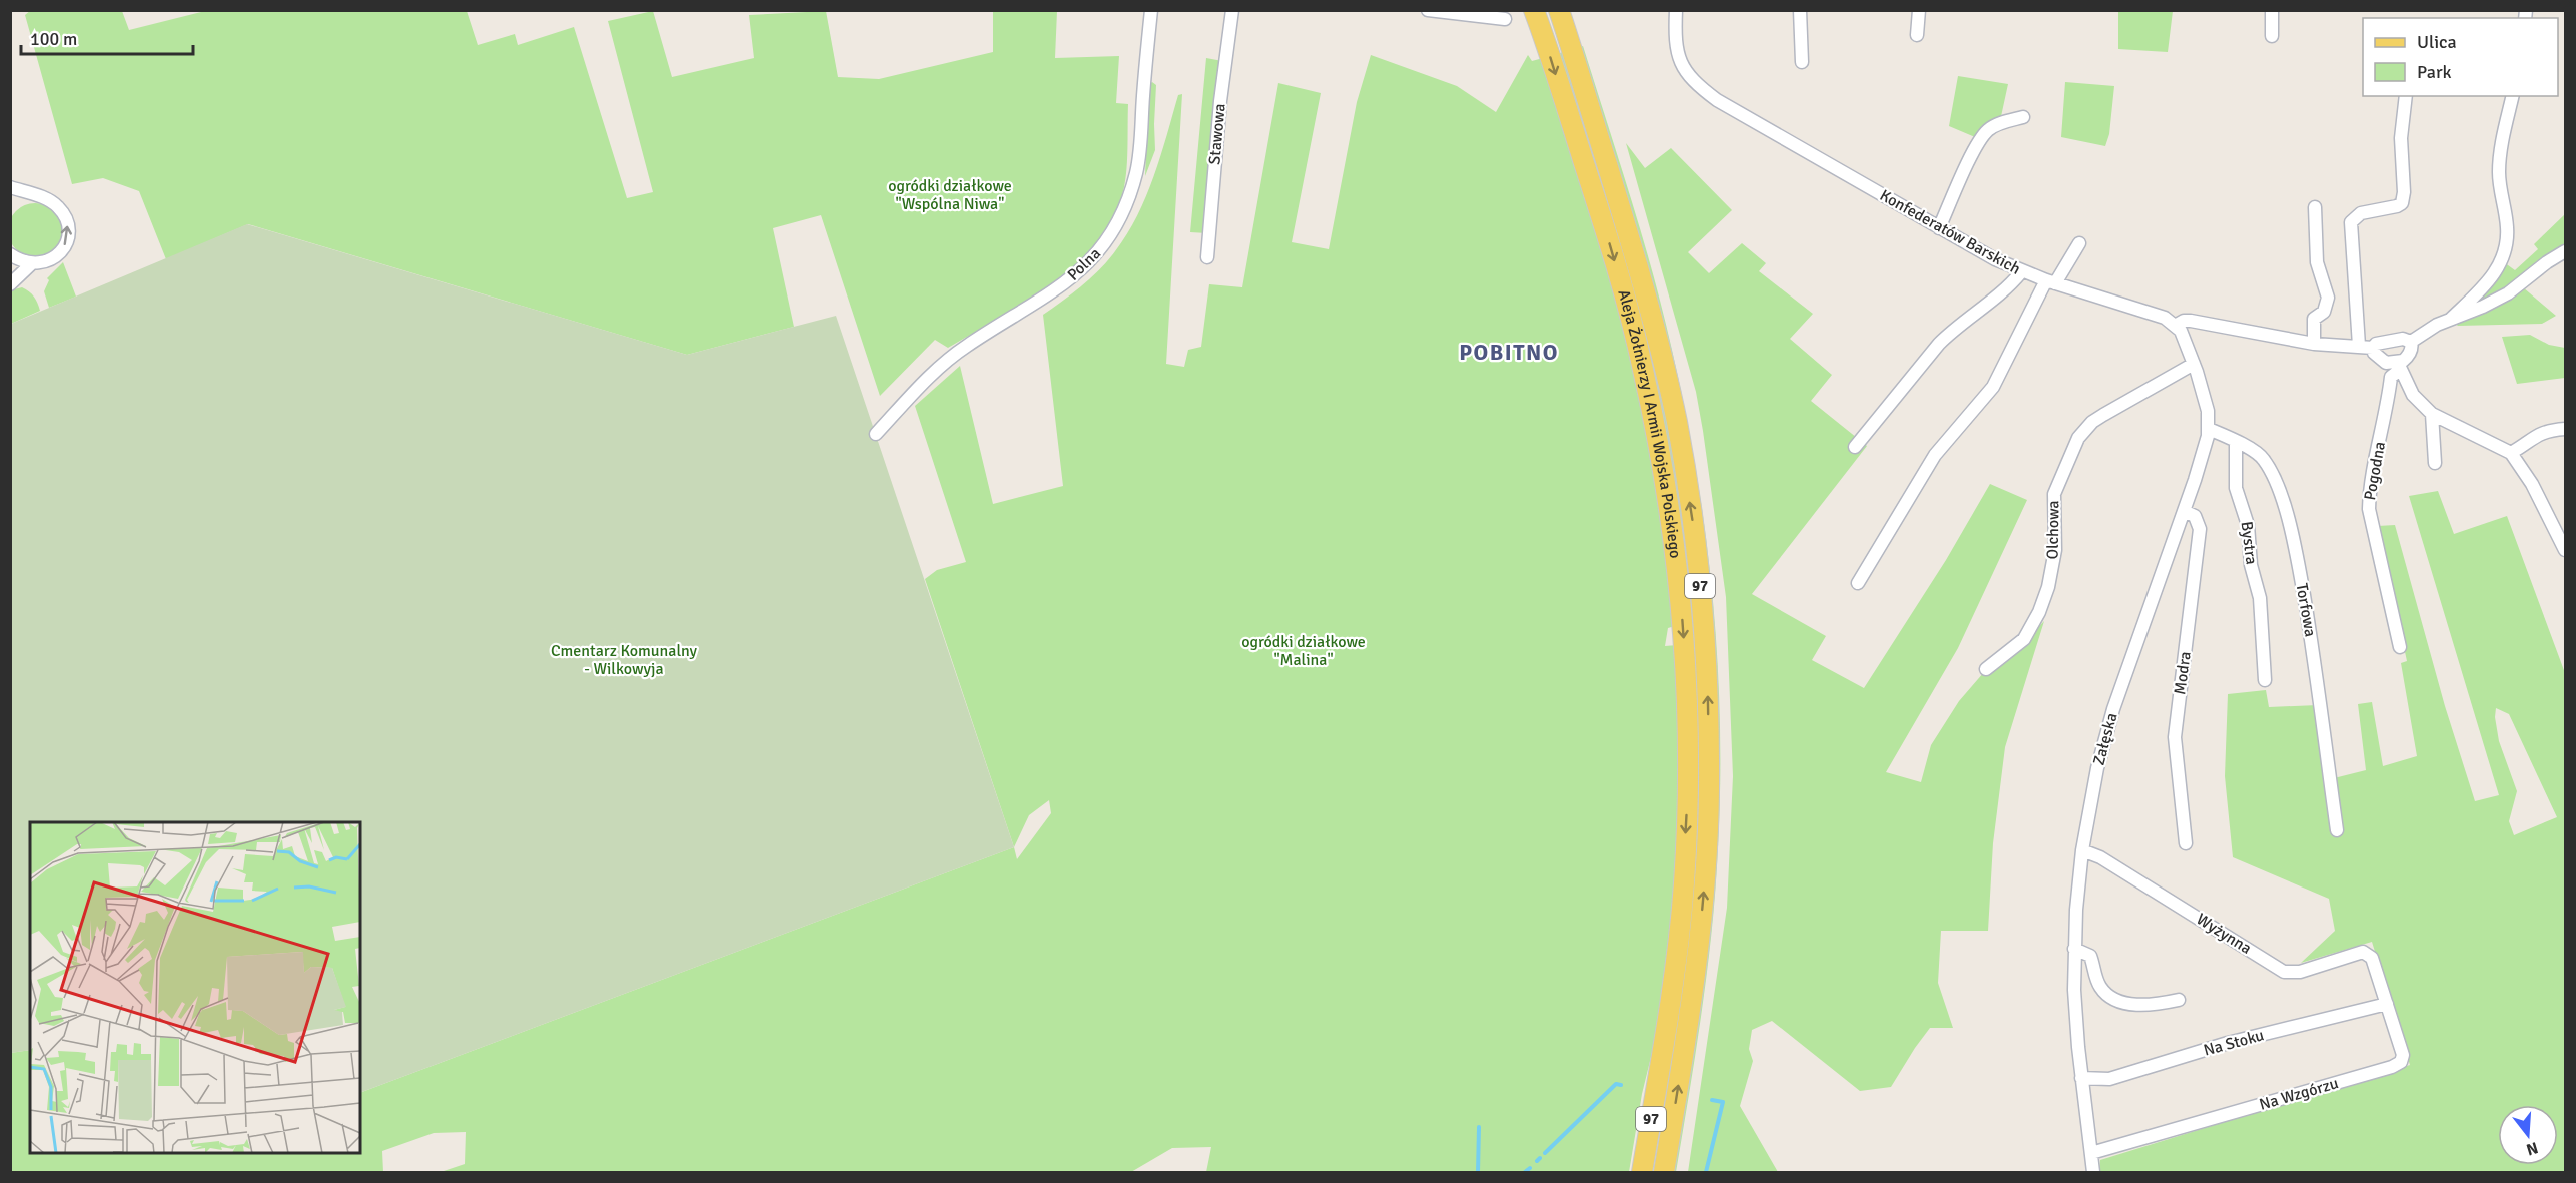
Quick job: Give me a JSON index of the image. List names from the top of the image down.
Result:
{
  "streets": {
    "main road": ["Aleja Żołnierzy I Armii Wojska Polskiego", "97"],
    "street": [
      "Stawowa",
      "Konfederatów Barskich",
      "Polna",
      "Pogodna",
      "Olchowa",
      "Bystra",
      "Torfowa",
      "Modra",
      "Załęska",
      "Wyżynna",
      "Na Stoku",
      "Na Wzgórzu"
    ]
  },
  "crossings": [
    ["Konfederatów Barskich", "Załęska"],
    ["Olchowa", "Załęska"],
    ["Bystra", "Torfowa"],
    ["Torfowa", "Załęska"],
    ["Modra", "Załęska"],
    ["Załęska", "Wyżynna"],
    ["Załęska", "Na Stoku"],
    ["Załęska", "Na Wzgórzu"],
    ["Wyżynna", "Na Wzgórzu"],
    ["Na Stoku", "Na Wzgórzu"]
  ],
  "districts": ["POBITNO"],
  "parks": ["ogródki działkowe \"Wspólna Niwa\"", "ogródki działkowe \"Malina\"", "Cmentarz Komunalny - Wilkowyja"],
  "legend": ["Ulica", "Park"],
  "scale_bar": "100 m",
  "north": "bottom"
}
